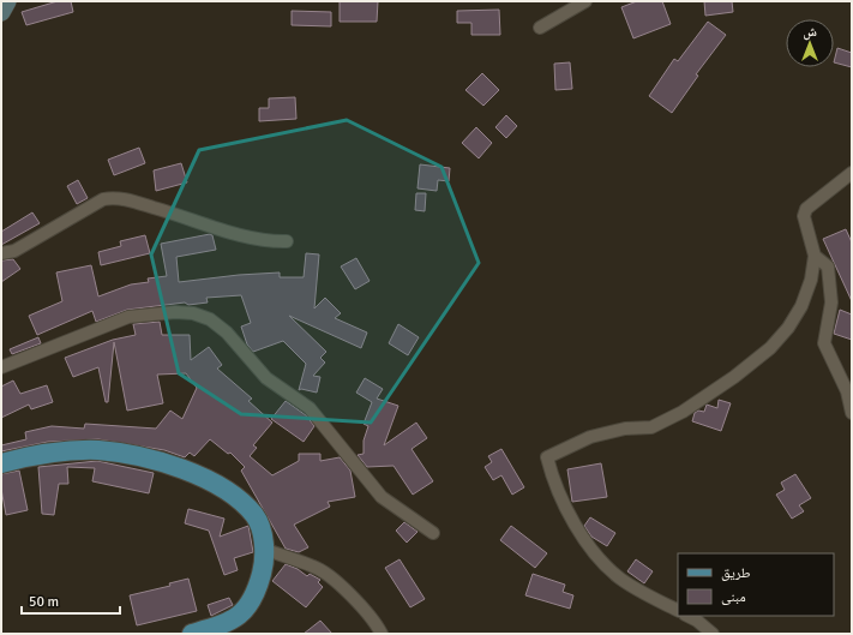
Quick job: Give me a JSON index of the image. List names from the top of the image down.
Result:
{
  "legend": ["طريق", "مبنى"],
  "scale_bar": "50 m",
  "north": "top"
}
